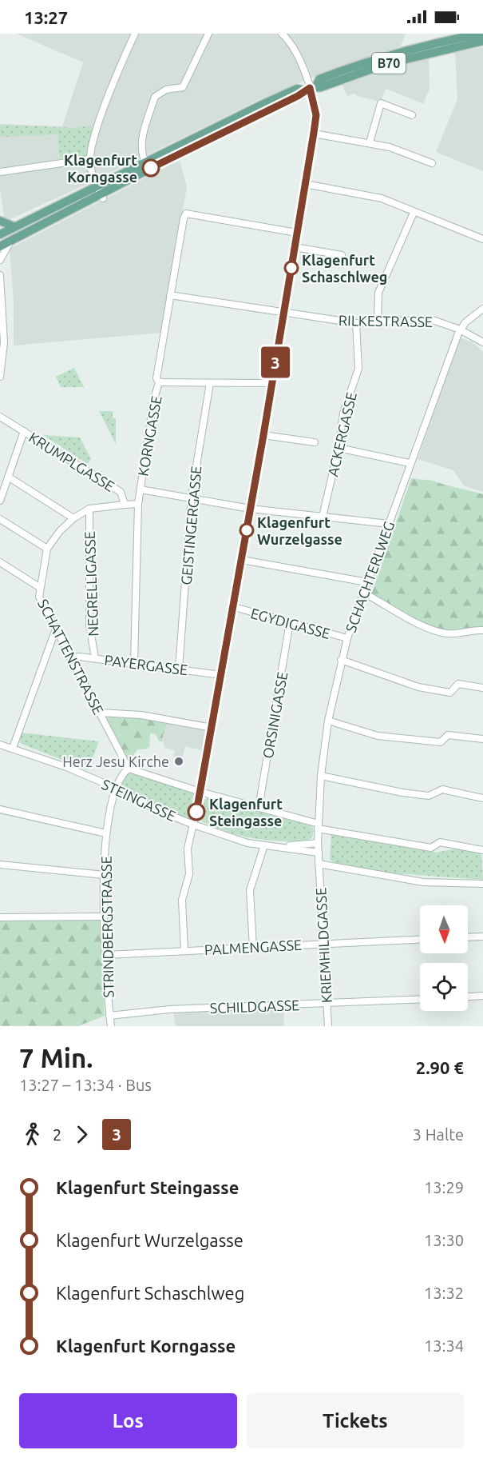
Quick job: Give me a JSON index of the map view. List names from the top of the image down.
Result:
{
  "streets": {
    "main road": ["B70"],
    "street": [
      "RILKESTRASSE",
      "ACKERGASSE",
      "KORNGASSE",
      "KRUMPLGASSE",
      "GEISTINGERGASSE",
      "SCHACHTERLWEG",
      "NEGRELLIGASSE",
      "EGYDIGASSE",
      "SCHATTENSTRASSE",
      "PAYERGASSE",
      "ORSINIGASSE",
      "STEINGASSE",
      "STRINDBERGSTRASSE",
      "KRIEMHILDGASSE",
      "PALMENGASSE",
      "SCHILDGASSE"
    ]
  },
  "crossings": [
    ["RILKESTRASSE", "ACKERGASSE"],
    ["RILKESTRASSE", "KORNGASSE"],
    ["RILKESTRASSE", "SCHACHTERLWEG"],
    ["KORNGASSE", "KRUMPLGASSE"],
    ["KORNGASSE", "PAYERGASSE"],
    ["KRUMPLGASSE", "SCHATTENSTRASSE"],
    ["GEISTINGERGASSE", "PAYERGASSE"],
    ["SCHACHTERLWEG", "EGYDIGASSE"],
    ["SCHACHTERLWEG", "STEINGASSE"],
    ["SCHACHTERLWEG", "KRIEMHILDGASSE"],
    ["NEGRELLIGASSE", "SCHATTENSTRASSE"],
    ["NEGRELLIGASSE", "PAYERGASSE"],
    ["EGYDIGASSE", "ORSINIGASSE"],
    ["SCHATTENSTRASSE", "PAYERGASSE"],
    ["SCHATTENSTRASSE", "STEINGASSE"],
    ["ORSINIGASSE", "STEINGASSE"],
    ["STEINGASSE", "STRINDBERGSTRASSE"],
    ["STRINDBERGSTRASSE", "PALMENGASSE"],
    ["STRINDBERGSTRASSE", "SCHILDGASSE"],
    ["KRIEMHILDGASSE", "PALMENGASSE"],
    ["KRIEMHILDGASSE", "SCHILDGASSE"]
  ],
  "places": [
    "Klagenfurt Korngasse",
    "Klagenfurt Schaschlweg",
    "Klagenfurt Wurzelgasse",
    "Herz Jesu Kirche",
    "Klagenfurt Steingasse"
  ],
  "lines": ["bus line 3"],
  "north": "bottom",
  "page": {
    "status": "13:27",
    "on_map": "3",
    "heading": ["7 Min.", "13:27 – 13:34 · Bus", "2.90 €"],
    "legs": ["2", "3", "3 Halte"],
    "list": [
      {
        "name": "Klagenfurt Steingasse",
        "value": "13:29"
      },
      {
        "name": "Klagenfurt Wurzelgasse",
        "value": "13:30"
      },
      {
        "name": "Klagenfurt Schaschlweg",
        "value": "13:32"
      },
      {
        "name": "Klagenfurt Korngasse",
        "value": "13:34"
      }
    ],
    "buttons": ["Los", "Tickets"]
  }
}
